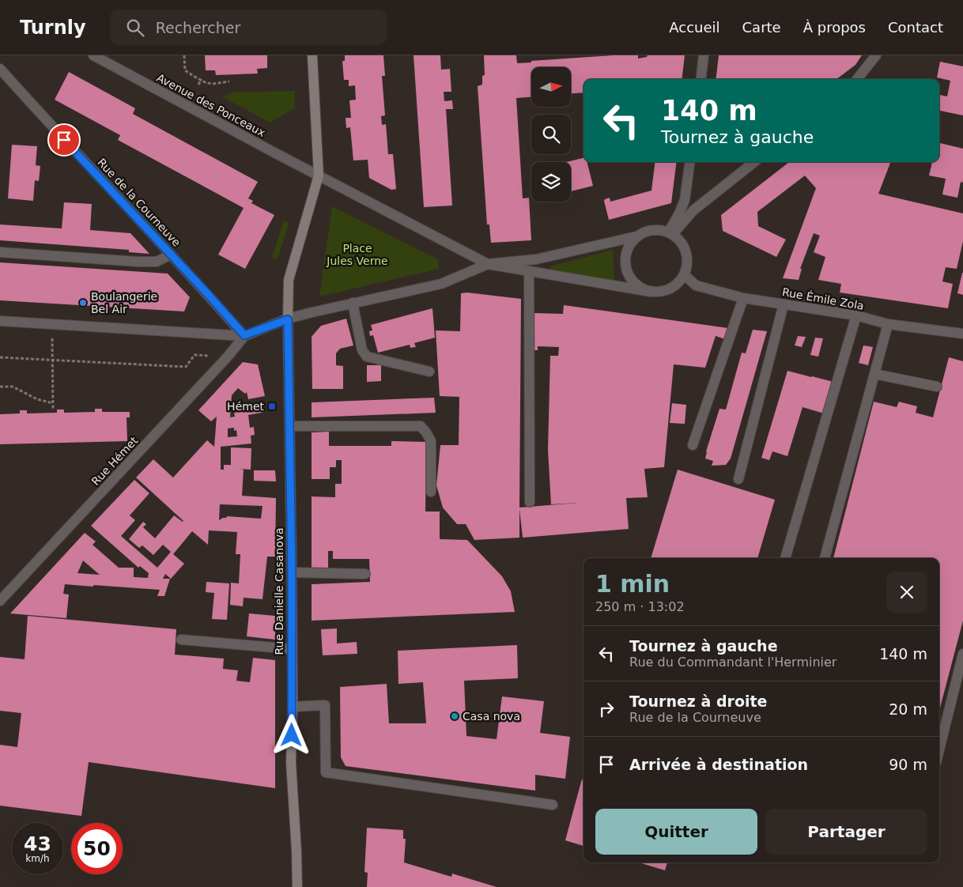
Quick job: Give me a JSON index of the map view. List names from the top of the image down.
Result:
{
  "streets": {
    "main road": ["Rue Danielle Casanova"],
    "street": [
      "Avenue des Ponceaux",
      "Rue de la Courneuve",
      "Rue Émile Zola",
      "Rue Hémet"
    ]
  },
  "crossings": [
    ["Avenue des Ponceaux", "Rue Danielle Casanova"],
    ["Rue de la Courneuve", "Rue Hémet"]
  ],
  "parks": ["Place Jules Verne"],
  "places": {
    "other": ["Boulangerie Bel Air", "Casa nova"],
    "transit": ["Hémet"]
  },
  "north": "right",
  "page": {
    "header": "Turnly",
    "search": "Rechercher",
    "nav": [
      "Accueil",
      "Carte",
      "À propos",
      "Contact"
    ],
    "turn": ["140 m", "Tournez à gauche"],
    "heading": ["1 min", "250 m · 13:02"],
    "list": [
      {
        "name": "Tournez à gauche",
        "note": "Rue du Commandant l'Herminier",
        "value": "140 m"
      },
      {
        "name": "Tournez à droite",
        "note": "Rue de la Courneuve",
        "value": "20 m"
      },
      {
        "name": "Arrivée à destination",
        "value": "90 m"
      }
    ],
    "buttons": ["Quitter", "Partager"],
    "speed": "43 km/h",
    "limit": "50"
  }
}
